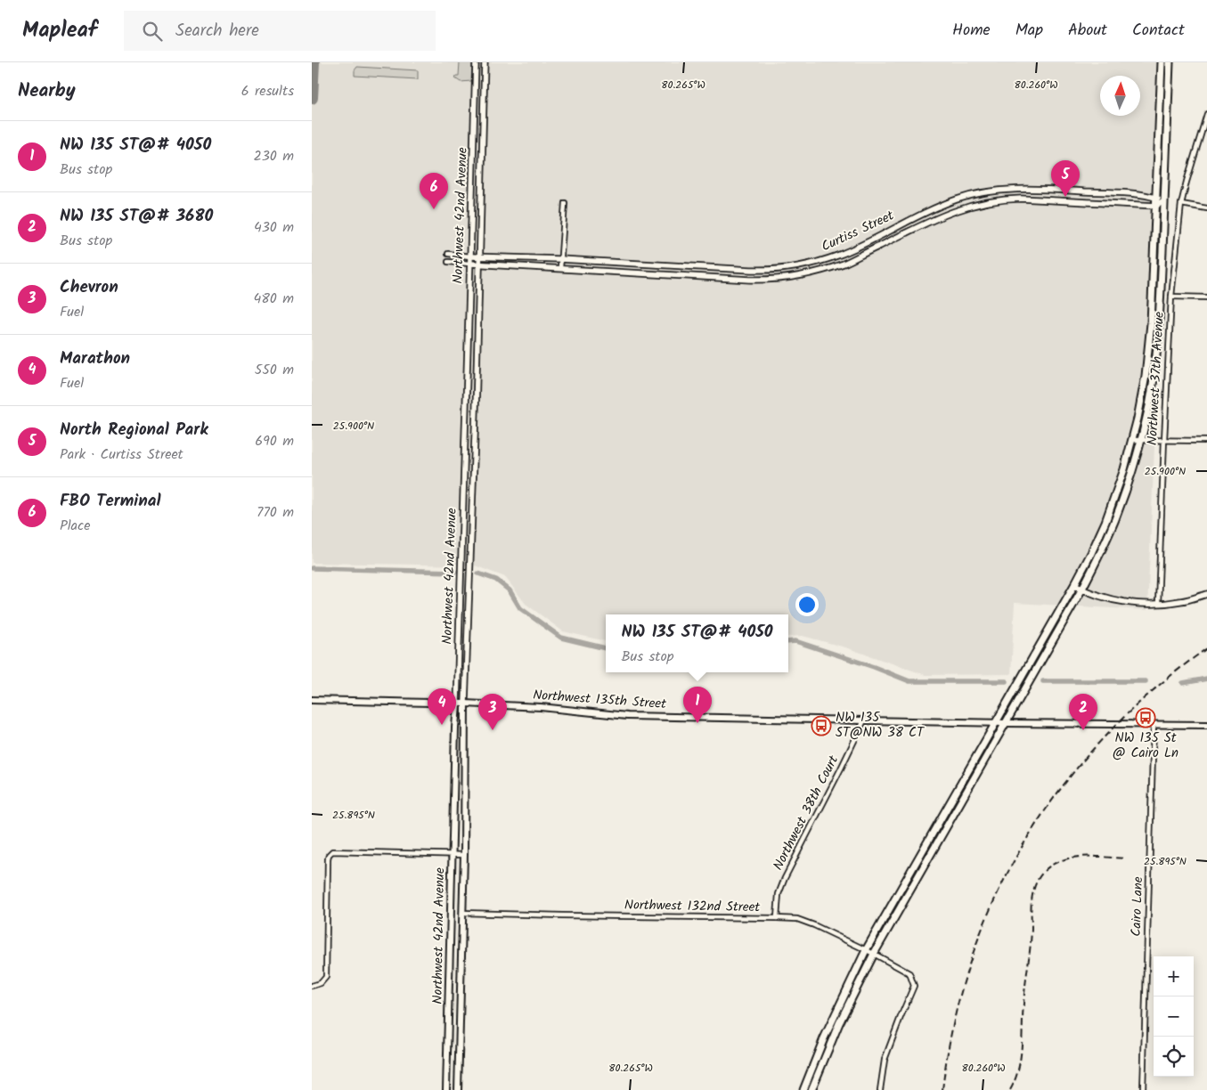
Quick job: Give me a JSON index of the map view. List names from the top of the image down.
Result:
{
  "streets": {
    "main road": ["Northwest 42nd Avenue", "Northwest 135th Street"],
    "street": [
      "Curtiss Street",
      "Northwest 37th Avenue",
      "Northwest 38th Court",
      "Northwest 132nd Street",
      "Cairo Lane"
    ]
  },
  "crossings": [
    ["Northwest 42nd Avenue", "Curtiss Street"],
    ["Northwest 42nd Avenue", "Northwest 135th Street"],
    ["Northwest 42nd Avenue", "Northwest 132nd Street"],
    ["Northwest 135th Street", "Northwest 38th Court"],
    ["Northwest 135th Street", "Cairo Lane"],
    ["Northwest 38th Court", "Northwest 132nd Street"]
  ],
  "places": {
    "bus stop": ["NW 135 St @ Cairo Ln", "NW 135 ST@NW 38 CT"]
  },
  "north": "top",
  "page": {
    "header": "Mapleaf",
    "search": "Search here",
    "nav": [
      "Home",
      "Map",
      "About",
      "Contact"
    ],
    "heading": ["Nearby", "6 results"],
    "list": [
      {
        "mark": "1",
        "name": "NW 135 ST@# 4050",
        "note": "Bus stop",
        "value": "230 m"
      },
      {
        "mark": "2",
        "name": "NW 135 ST@# 3680",
        "note": "Bus stop",
        "value": "430 m"
      },
      {
        "mark": "3",
        "name": "Chevron",
        "note": "Fuel",
        "value": "480 m"
      },
      {
        "mark": "4",
        "name": "Marathon",
        "note": "Fuel",
        "value": "550 m"
      },
      {
        "mark": "5",
        "name": "North Regional Park",
        "note": "Park · Curtiss Street",
        "value": "690 m"
      },
      {
        "mark": "6",
        "name": "FBO Terminal",
        "note": "Place",
        "value": "770 m"
      }
    ],
    "pins": [
      "5",
      "6",
      "1",
      "4",
      "2",
      "3"
    ],
    "popup": ["NW 135 ST@# 4050", "Bus stop"],
    "map_buttons": ["+", "−"]
  },
  "coordinates": [
    "80.265°W",
    "80.260°W",
    "25.900°N",
    "25.895°N"
  ]
}
